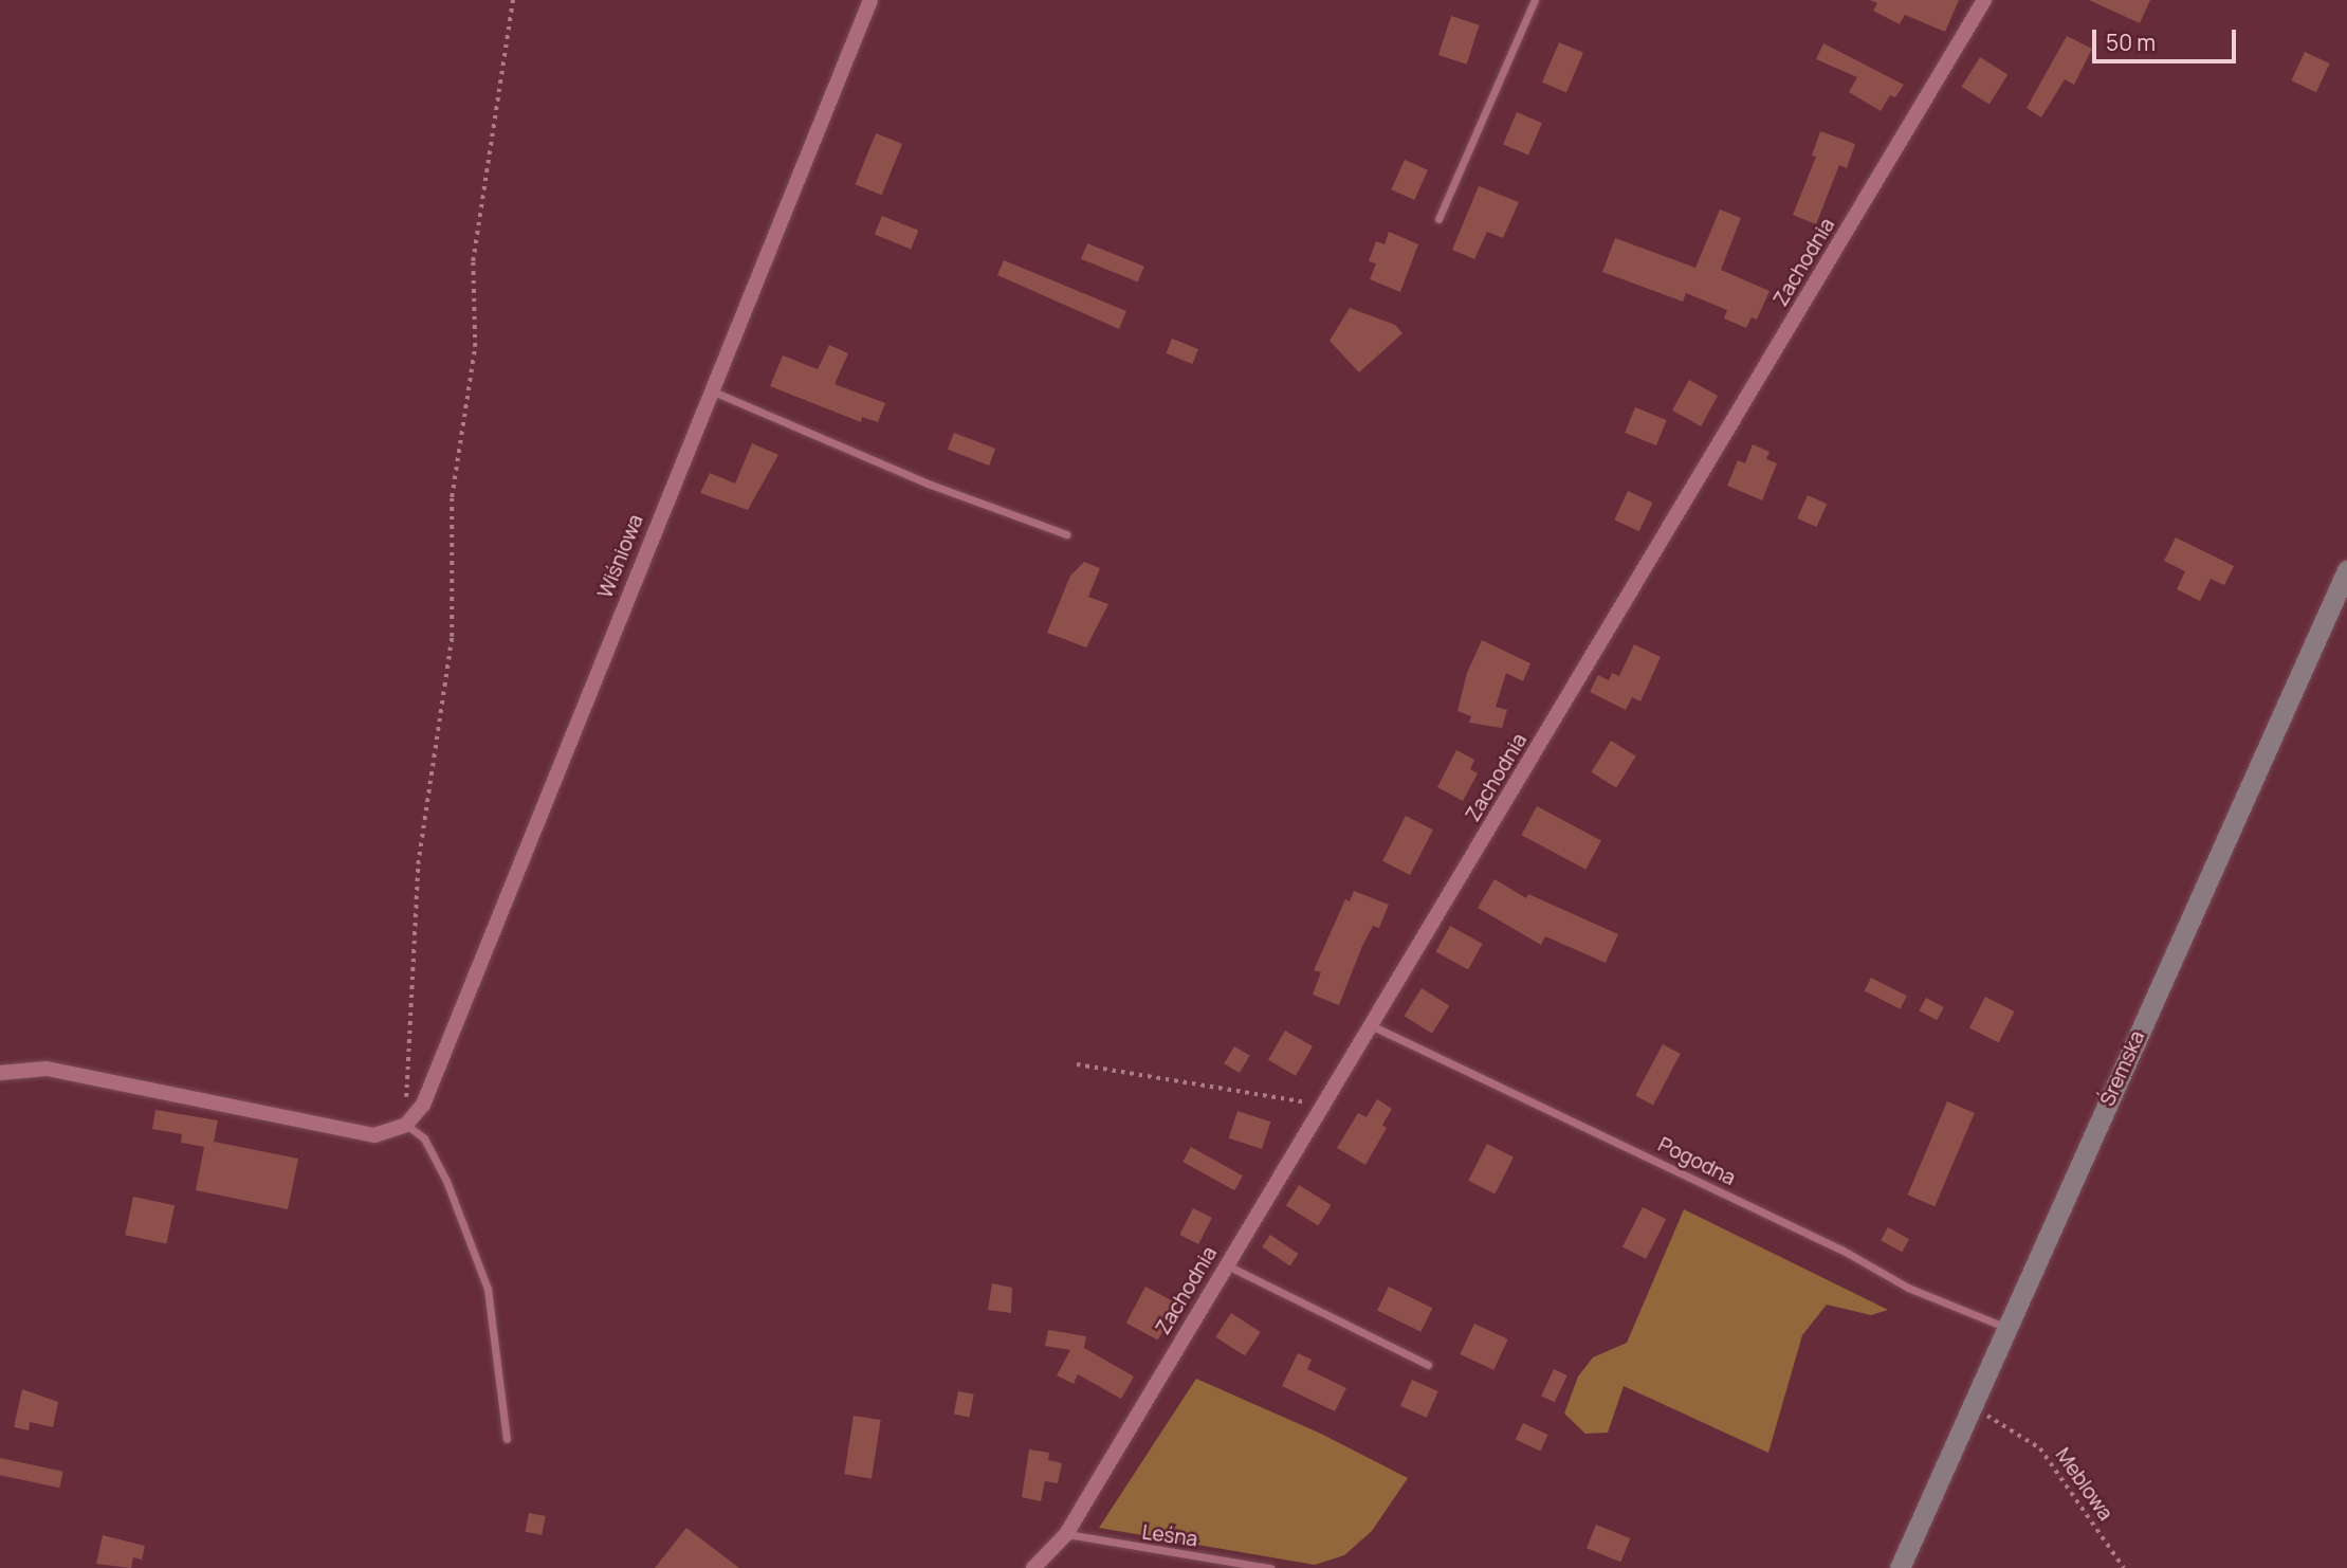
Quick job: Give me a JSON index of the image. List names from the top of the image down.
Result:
{
  "streets": {
    "main road": ["Śremska"],
    "street": ["Zachodnia", "Wiśniowa"],
    "lane": ["Pogodna", "Leśna"],
    "path": ["Meblowa"]
  },
  "crossings": [
    ["Zachodnia", "Pogodna"],
    ["Zachodnia", "Leśna"],
    ["Śremska", "Pogodna"],
    ["Śremska", "Meblowa"]
  ],
  "scale_bar": "50 m"
}
